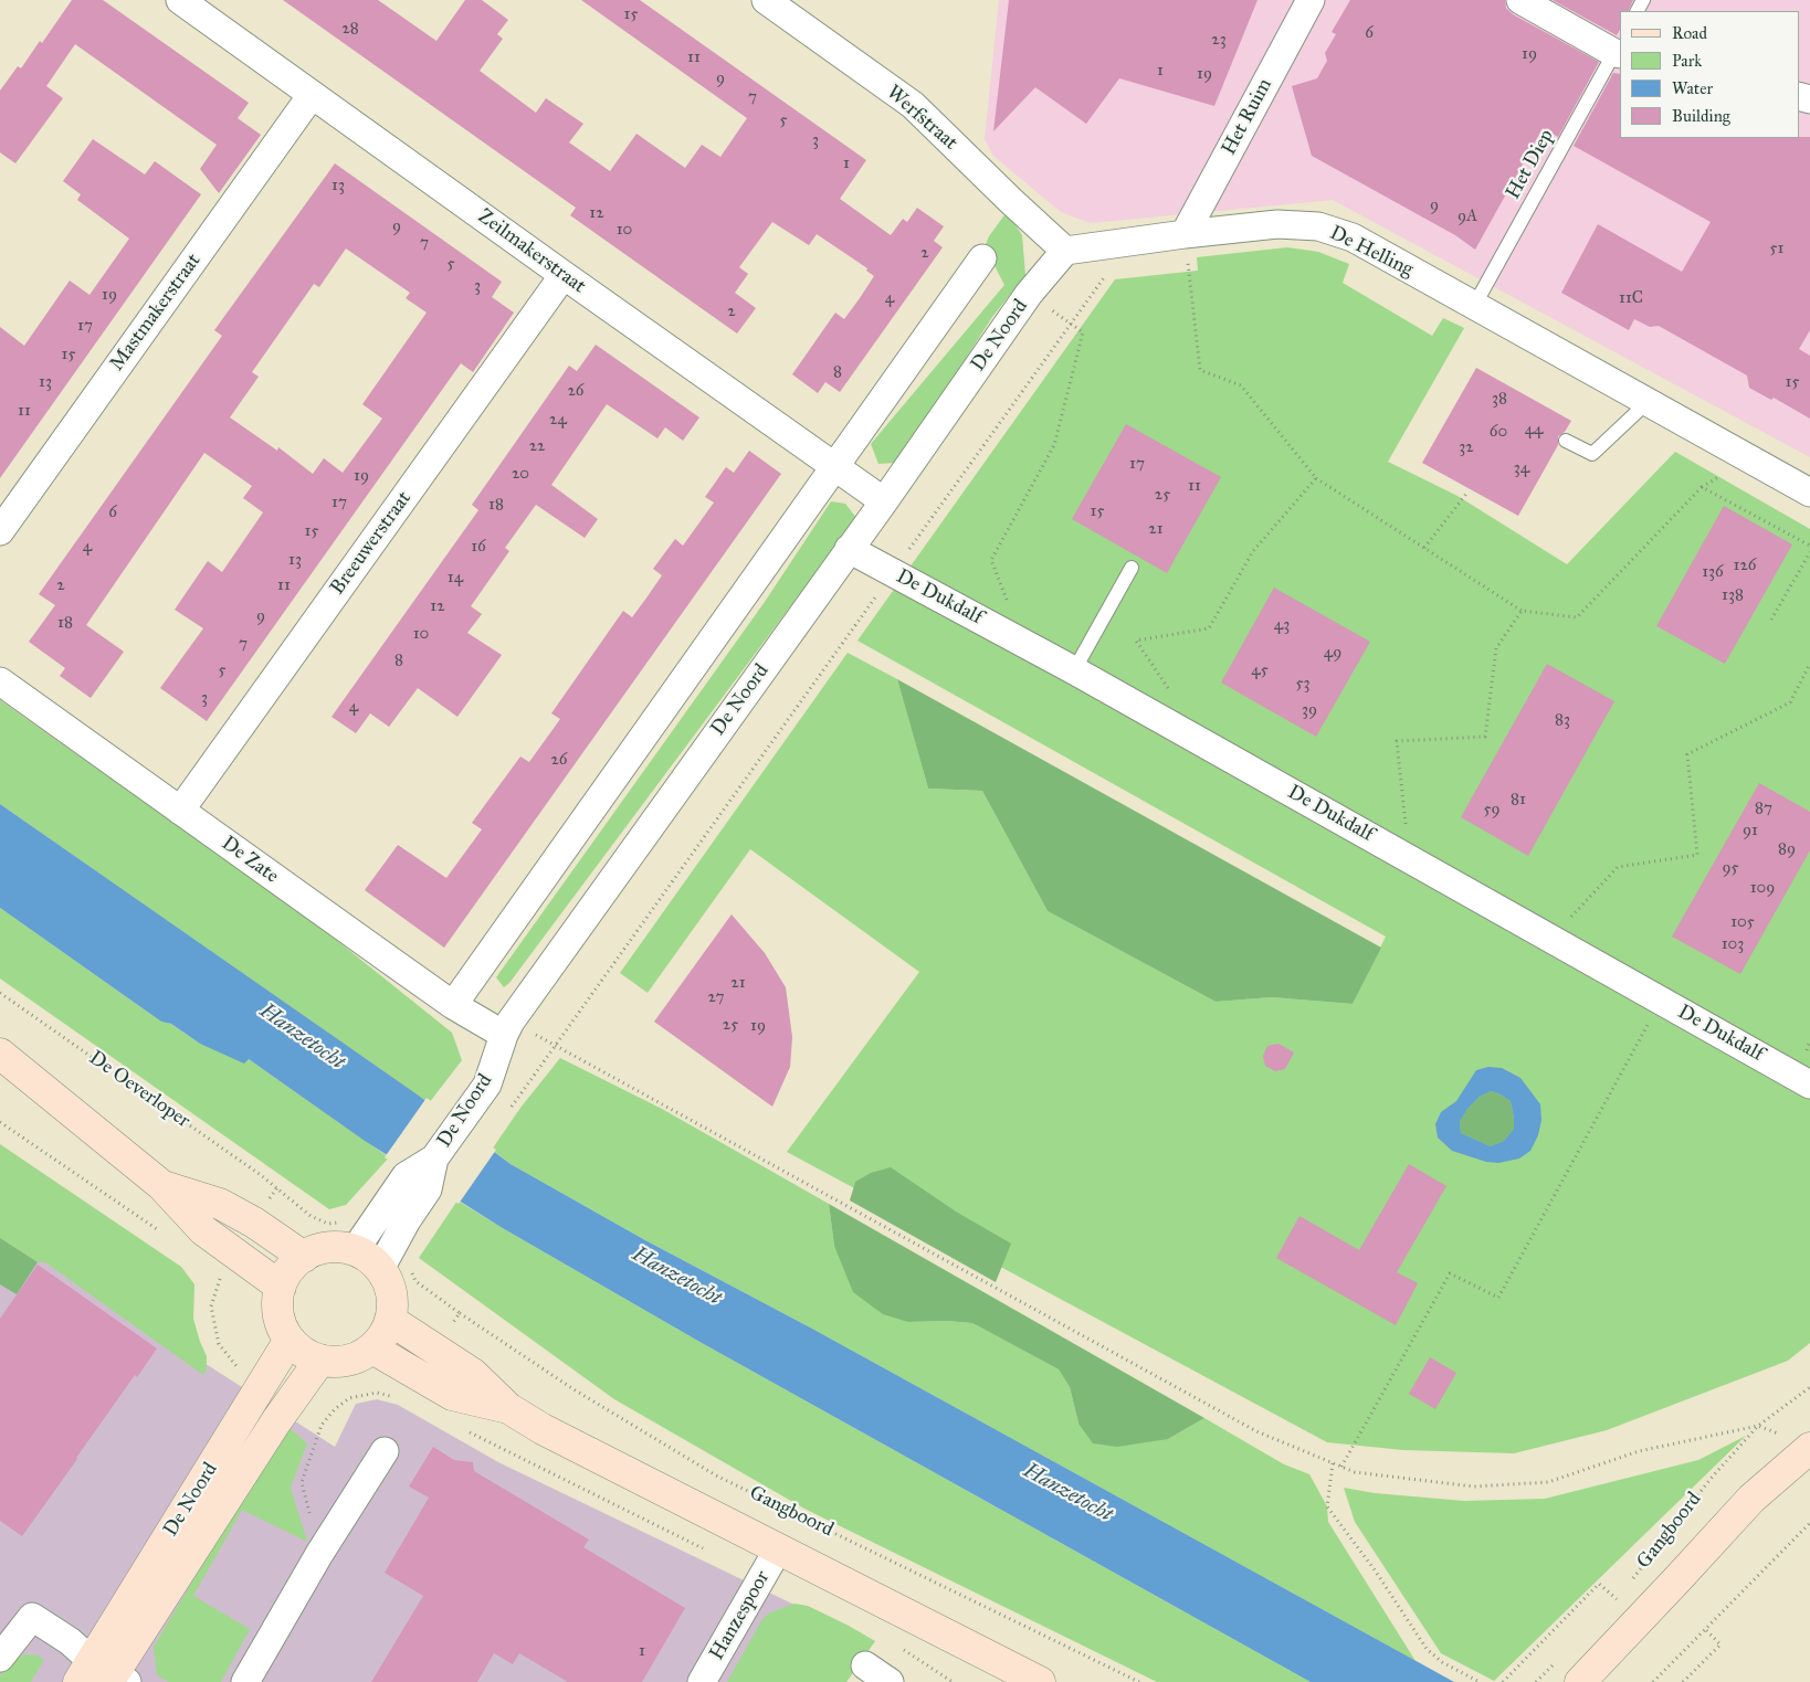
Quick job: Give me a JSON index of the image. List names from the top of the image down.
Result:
{
  "streets": {
    "main road": ["De Noord", "Gangboord"],
    "street": [
      "Het Ruim",
      "Werfstraat",
      "Zeilmakerstraat",
      "De Helling",
      "Mastmakerstraat",
      "Breeuwerstraat",
      "De Dukdalf",
      "De Zate",
      "Hanzespoor"
    ],
    "lane": ["Het Diep"],
    "path": ["De Oeverloper"]
  },
  "crossings": [
    ["Het Ruim", "De Helling"],
    ["Werfstraat", "De Helling"],
    ["Werfstraat", "De Noord"],
    ["Het Diep", "De Helling"],
    ["Zeilmakerstraat", "Mastmakerstraat"],
    ["Zeilmakerstraat", "De Noord"],
    ["Zeilmakerstraat", "Breeuwerstraat"],
    ["De Helling", "De Noord"],
    ["De Noord", "De Dukdalf"],
    ["De Noord", "De Zate"],
    ["De Noord", "Gangboord"],
    ["Breeuwerstraat", "De Zate"],
    ["Gangboord", "Hanzespoor"]
  ],
  "water": ["Hanzetocht"],
  "house_numbers": [
    "15",
    "28",
    "6",
    "23",
    "19",
    "11",
    "1",
    "19",
    "9",
    "7",
    "5",
    "3",
    "1",
    "13",
    "9",
    "12",
    "9A",
    "9",
    "10",
    "7",
    "51",
    "2",
    "5",
    "3",
    "19",
    "4",
    "11C",
    "2",
    "17",
    "15",
    "8",
    "13",
    "15",
    "26",
    "38",
    "11",
    "24",
    "44",
    "60",
    "22",
    "32",
    "17",
    "34",
    "20",
    "19",
    "11",
    "25",
    "17",
    "18",
    "15",
    "6",
    "21",
    "15",
    "4",
    "16",
    "13",
    "126",
    "136",
    "14",
    "2",
    "11",
    "138",
    "12",
    "9",
    "18",
    "43",
    "10",
    "7",
    "49",
    "8",
    "5",
    "45",
    "53",
    "3",
    "4",
    "39",
    "83",
    "26",
    "81",
    "87",
    "59",
    "91",
    "89",
    "95",
    "109",
    "105",
    "103",
    "21",
    "27",
    "25",
    "19",
    "1"
  ],
  "legend": [
    "Road",
    "Park",
    "Water",
    "Building"
  ]
}
